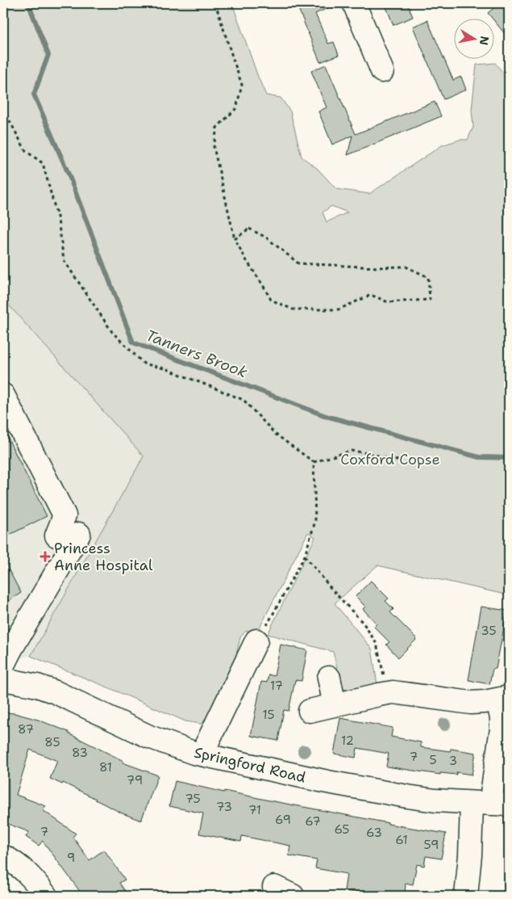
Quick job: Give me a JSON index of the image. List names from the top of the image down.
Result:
{
  "streets": {
    "street": ["Springford Road"]
  },
  "water": ["Tanners Brook"],
  "parks": ["Coxford Copse"],
  "places": {
    "health": ["Princess Anne Hospital"]
  },
  "house_numbers": [
    "35",
    "17",
    "15",
    "87",
    "12",
    "85",
    "83",
    "7",
    "5",
    "3",
    "81",
    "79",
    "75",
    "73",
    "71",
    "69",
    "67",
    "65",
    "7",
    "63",
    "61",
    "59",
    "9"
  ],
  "north": "right"
}
